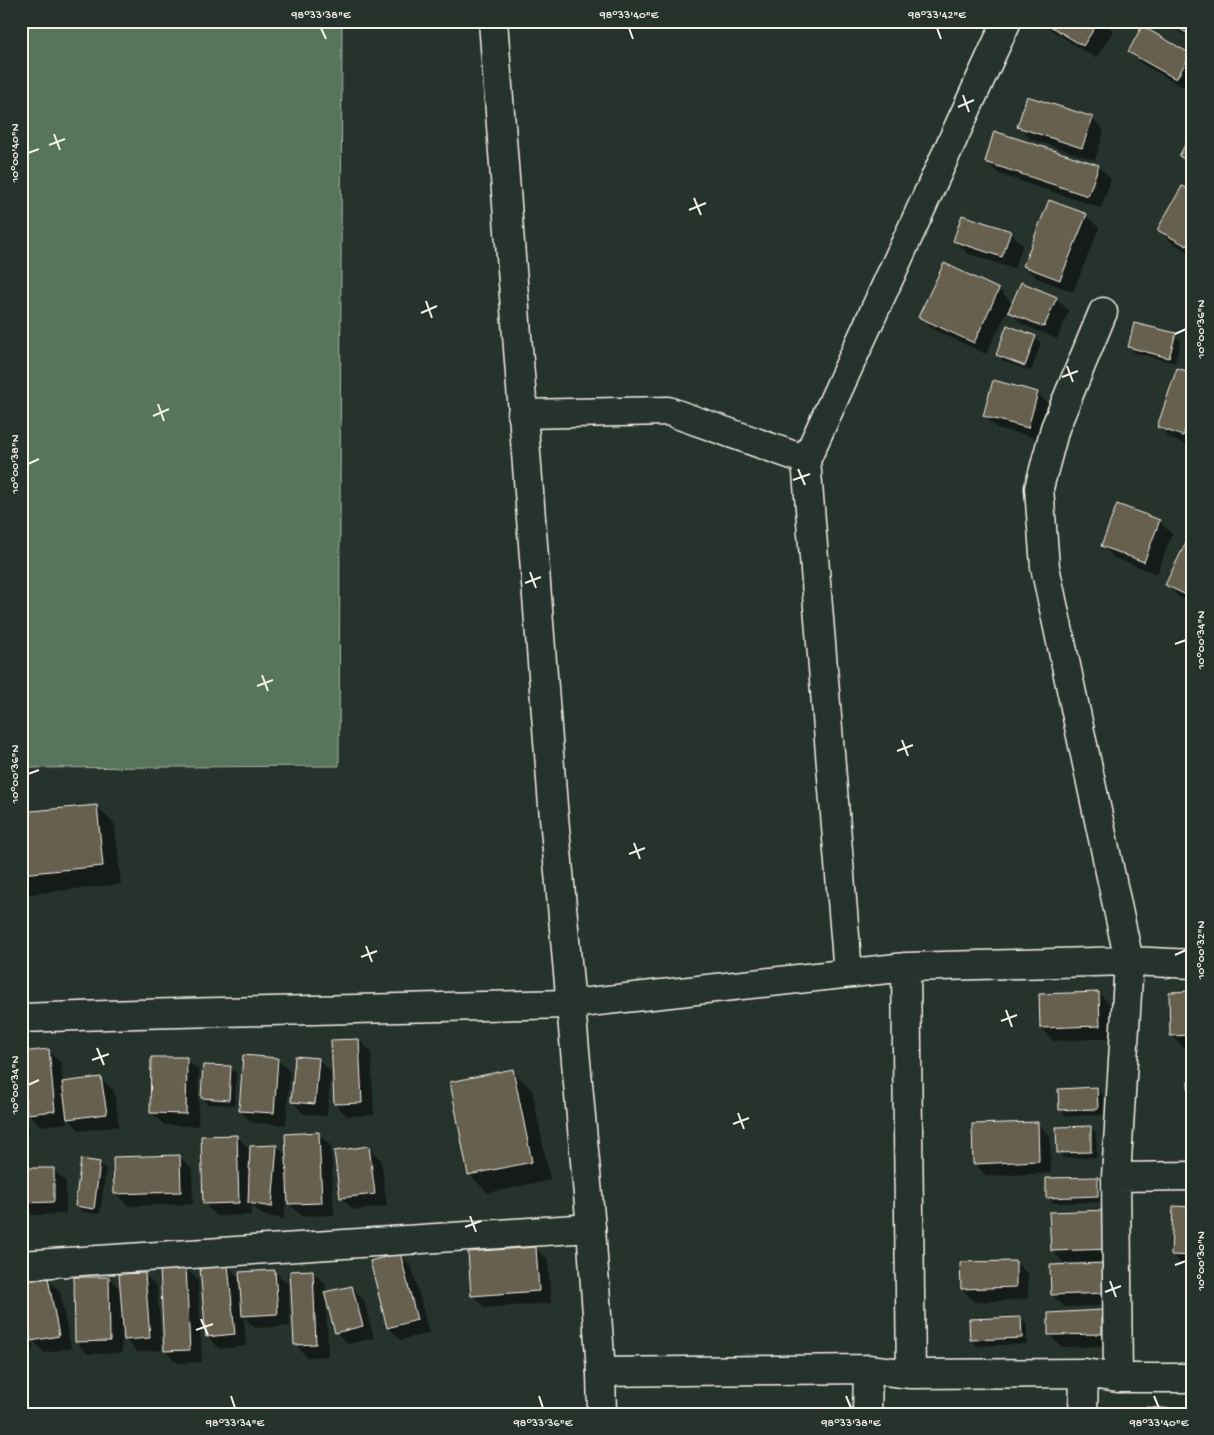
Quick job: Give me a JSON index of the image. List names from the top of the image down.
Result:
{
  "coordinates": [
    "98°33'38\"E",
    "98°33'40\"E",
    "98°33'42\"E",
    "10°00'40\"N",
    "10°00'36\"N",
    "10°00'38\"N",
    "10°00'34\"N",
    "10°00'32\"N",
    "10°00'30\"N",
    "98°33'34\"E",
    "98°33'36\"E"
  ]
}
